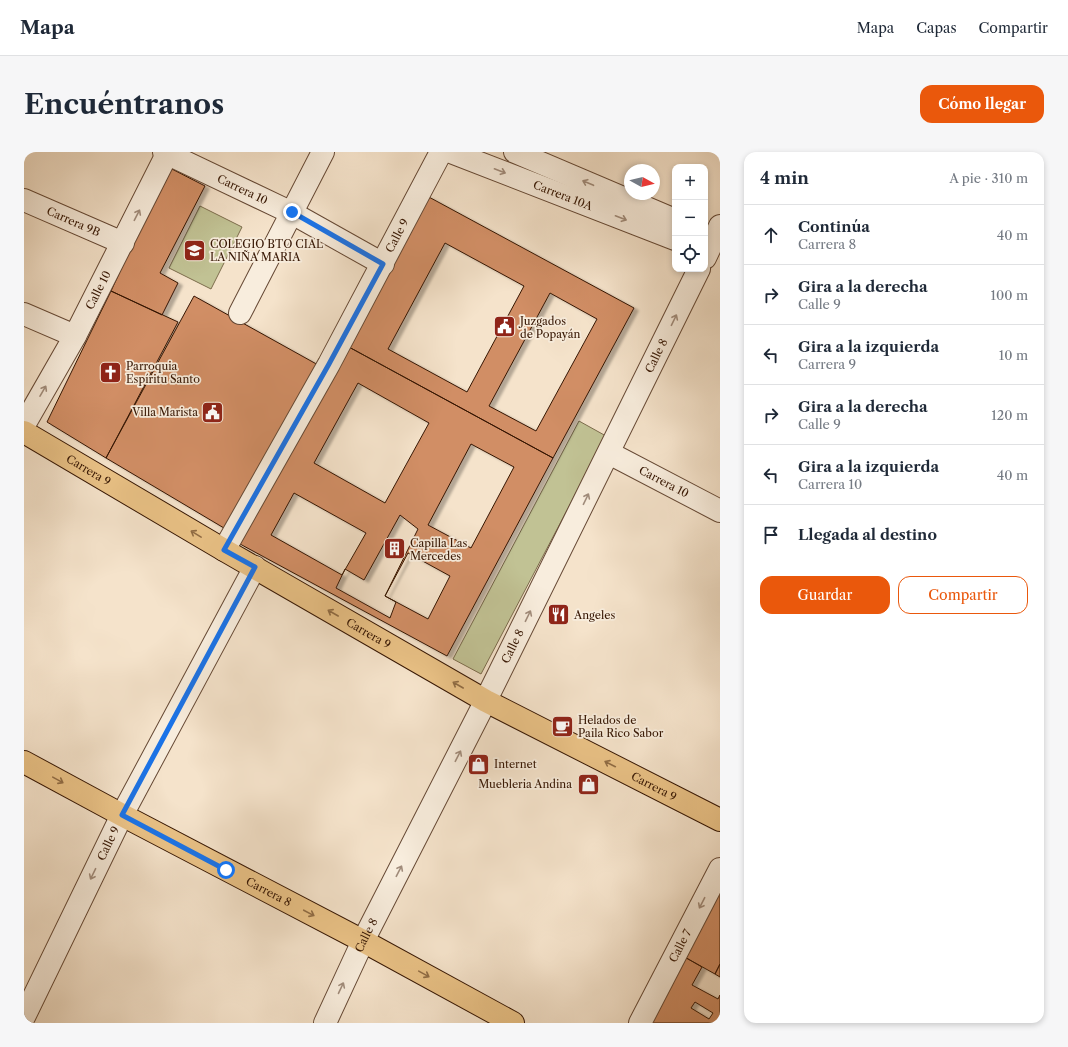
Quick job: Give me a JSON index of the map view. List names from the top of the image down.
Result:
{
  "streets": {
    "main road": ["Carrera 9", "Carrera 8"],
    "street": [
      "Carrera 10",
      "Carrera 10A",
      "Carrera 9B",
      "Calle 9",
      "Calle 10",
      "Calle 8",
      "Calle 7"
    ]
  },
  "crossings": [
    ["Carrera 10", "Calle 9"],
    ["Carrera 10", "Calle 10"],
    ["Carrera 10", "Calle 8"],
    ["Carrera 9B", "Calle 10"],
    ["Calle 9", "Carrera 9"],
    ["Calle 9", "Carrera 8"],
    ["Calle 8", "Carrera 9"],
    ["Calle 8", "Carrera 8"]
  ],
  "one_way": [
    "Calle 8",
    "Carrera 9",
    "Carrera 8",
    "Calle 7"
  ],
  "places": {
    "school or university": ["COLEGIO BTO CIAL LA NIÑA MARIA"],
    "public building": ["Juzgados de Popayán", "Villa Marista"],
    "church": ["Parroquia Espíritu Santo"],
    "building": ["Capilla Las Mercedes"],
    "restaurant": ["Angeles"],
    "cafe": ["Helados de Paila Rico Sabor"],
    "shop": ["Internet", "Muebleria Andina"]
  },
  "north": "right",
  "page": {
    "header": "Mapa",
    "nav": ["Mapa", "Capas", "Compartir"],
    "buttons": [
      "Cómo llegar",
      ["Guardar", "Compartir"]
    ],
    "title": "Encuéntranos",
    "heading": ["4 min", "A pie · 310 m"],
    "map_buttons": ["+", "−"],
    "list": [
      ["Continúa", "Carrera 8", "40 m"],
      ["Gira a la derecha", "Calle 9", "100 m"],
      ["Gira a la izquierda", "Carrera 9", "10 m"],
      ["Gira a la derecha", "Calle 9", "120 m"],
      ["Gira a la izquierda", "Carrera 10", "40 m"],
      "Llegada al destino"
    ]
  }
}
